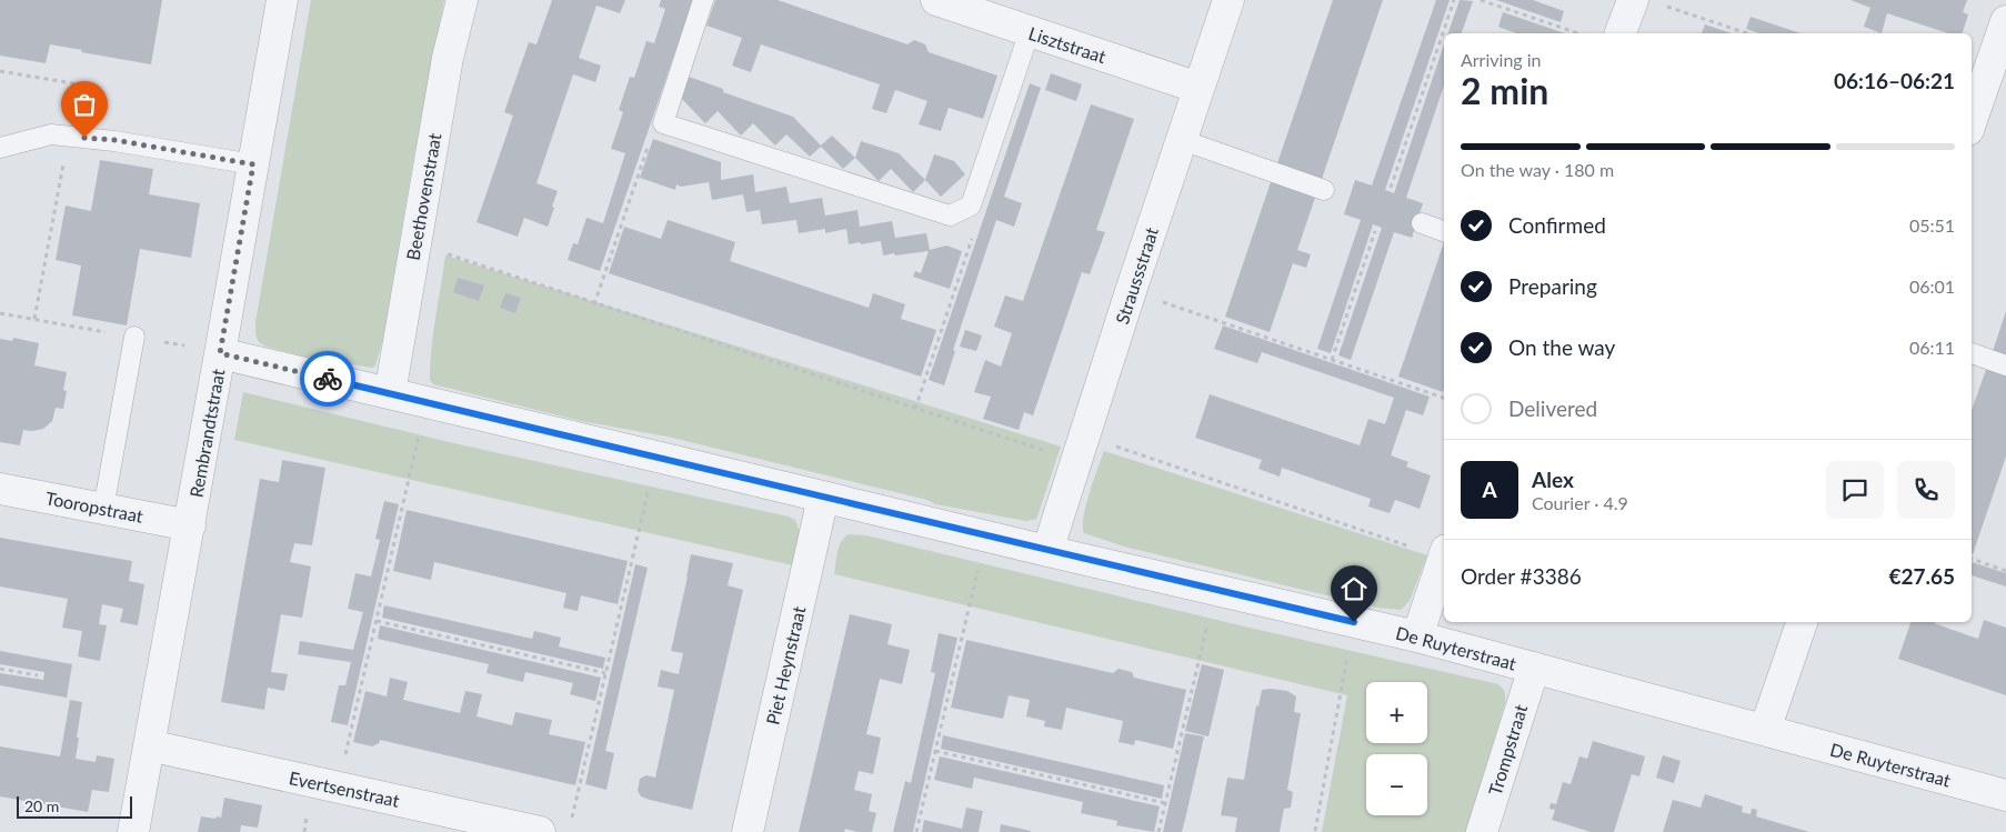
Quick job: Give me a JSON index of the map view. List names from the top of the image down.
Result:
{
  "streets": {
    "street": [
      "Lisztstraat",
      "Beethovenstraat",
      "Straussstraat",
      "Rembrandtstraat",
      "Tooropstraat",
      "De Ruyterstraat",
      "Piet Heynstraat",
      "Trompstraat",
      "Evertsenstraat"
    ]
  },
  "crossings": [
    ["Lisztstraat", "Straussstraat"],
    ["Beethovenstraat", "De Ruyterstraat"],
    ["Straussstraat", "De Ruyterstraat"],
    ["Rembrandtstraat", "Tooropstraat"],
    ["Rembrandtstraat", "De Ruyterstraat"],
    ["Rembrandtstraat", "Evertsenstraat"],
    ["De Ruyterstraat", "Piet Heynstraat"],
    ["De Ruyterstraat", "Trompstraat"]
  ],
  "scale_bar": "20 m",
  "page": {
    "heading": ["2 min", "Arriving in", "06:16–06:21"],
    "panel": [
      "Alex",
      "Courier · 4.9",
      "Order #3386",
      "€27.65"
    ],
    "bar": "On the way · 180 m",
    "list": [
      ["Confirmed", "05:51"],
      ["Preparing", "06:01"],
      ["On the way", "06:11"],
      "Delivered"
    ],
    "round": "A",
    "map_buttons": ["+", "−"],
    "scale": "20 m"
  }
}
